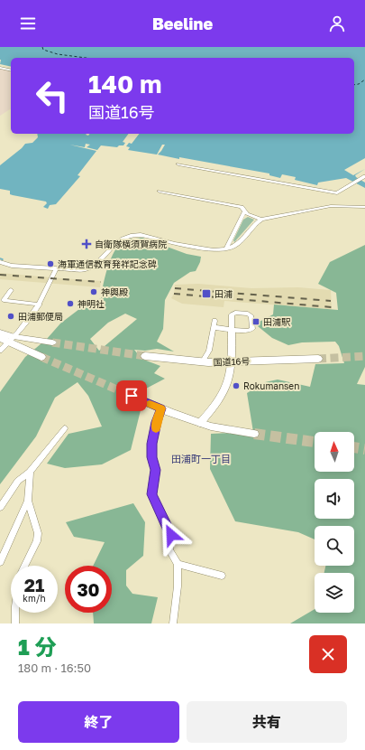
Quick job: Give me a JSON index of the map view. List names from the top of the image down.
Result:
{
  "streets": {
    "highway": ["国道16号"]
  },
  "districts": ["田浦町一丁目"],
  "places": {
    "health": ["自衛隊横須賀病院"],
    "other": [
      "海軍通信教育発祥記念碑",
      "神輿殿",
      "神明社",
      "田浦郵便局",
      "Rokumansen"
    ],
    "transit": ["田浦", "田浦駅"]
  },
  "north": "top",
  "page": {
    "header": "Beeline",
    "turn": ["140 m", "国道16号"],
    "speed": "21 km/h",
    "limit": "30",
    "heading": ["1 分", "180 m · 16:50"],
    "buttons": ["終了", "共有"]
  }
}
